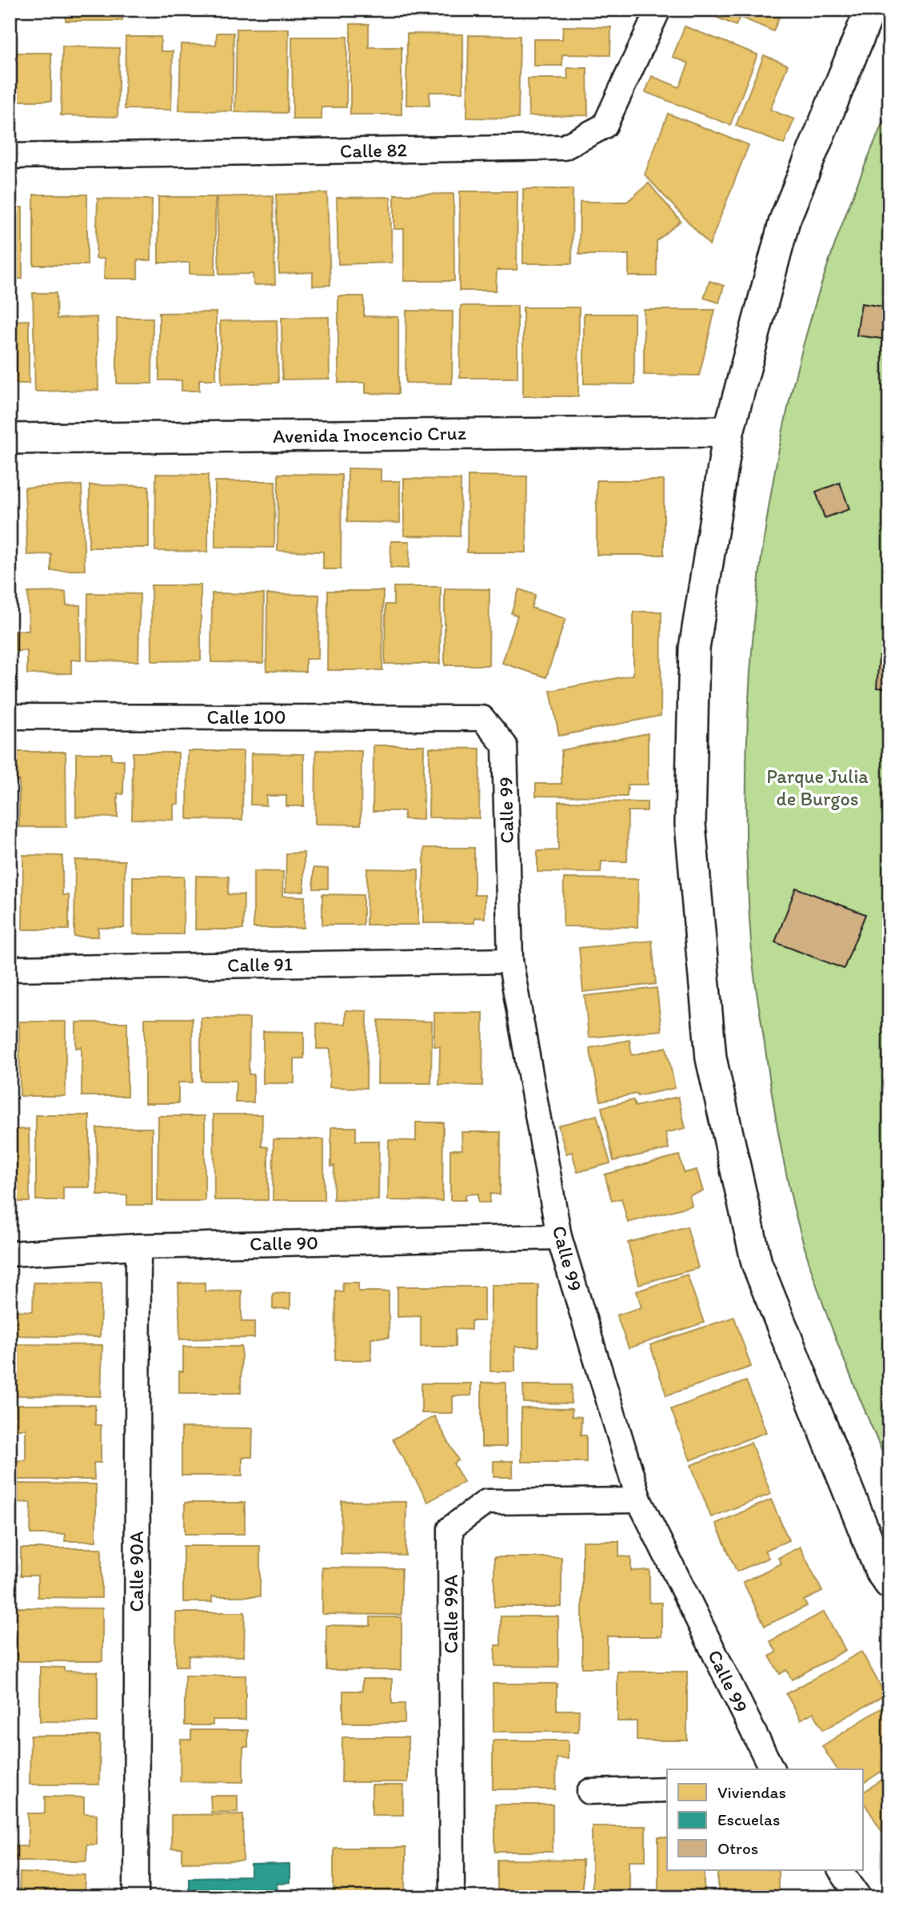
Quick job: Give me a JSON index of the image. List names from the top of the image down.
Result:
{
  "streets": {
    "street": [
      "Calle 82",
      "Avenida Inocencio Cruz",
      "Calle 100",
      "Calle 99",
      "Calle 91",
      "Calle 90",
      "Calle 90A",
      "Calle 99A"
    ]
  },
  "crossings": [
    ["Calle 100", "Calle 99"],
    ["Calle 99", "Calle 91"],
    ["Calle 99", "Calle 90"],
    ["Calle 99", "Calle 99A"],
    ["Calle 90", "Calle 90A"]
  ],
  "parks": ["Parque Julia de Burgos"],
  "legend": ["Viviendas", "Escuelas", "Otros"]
}
